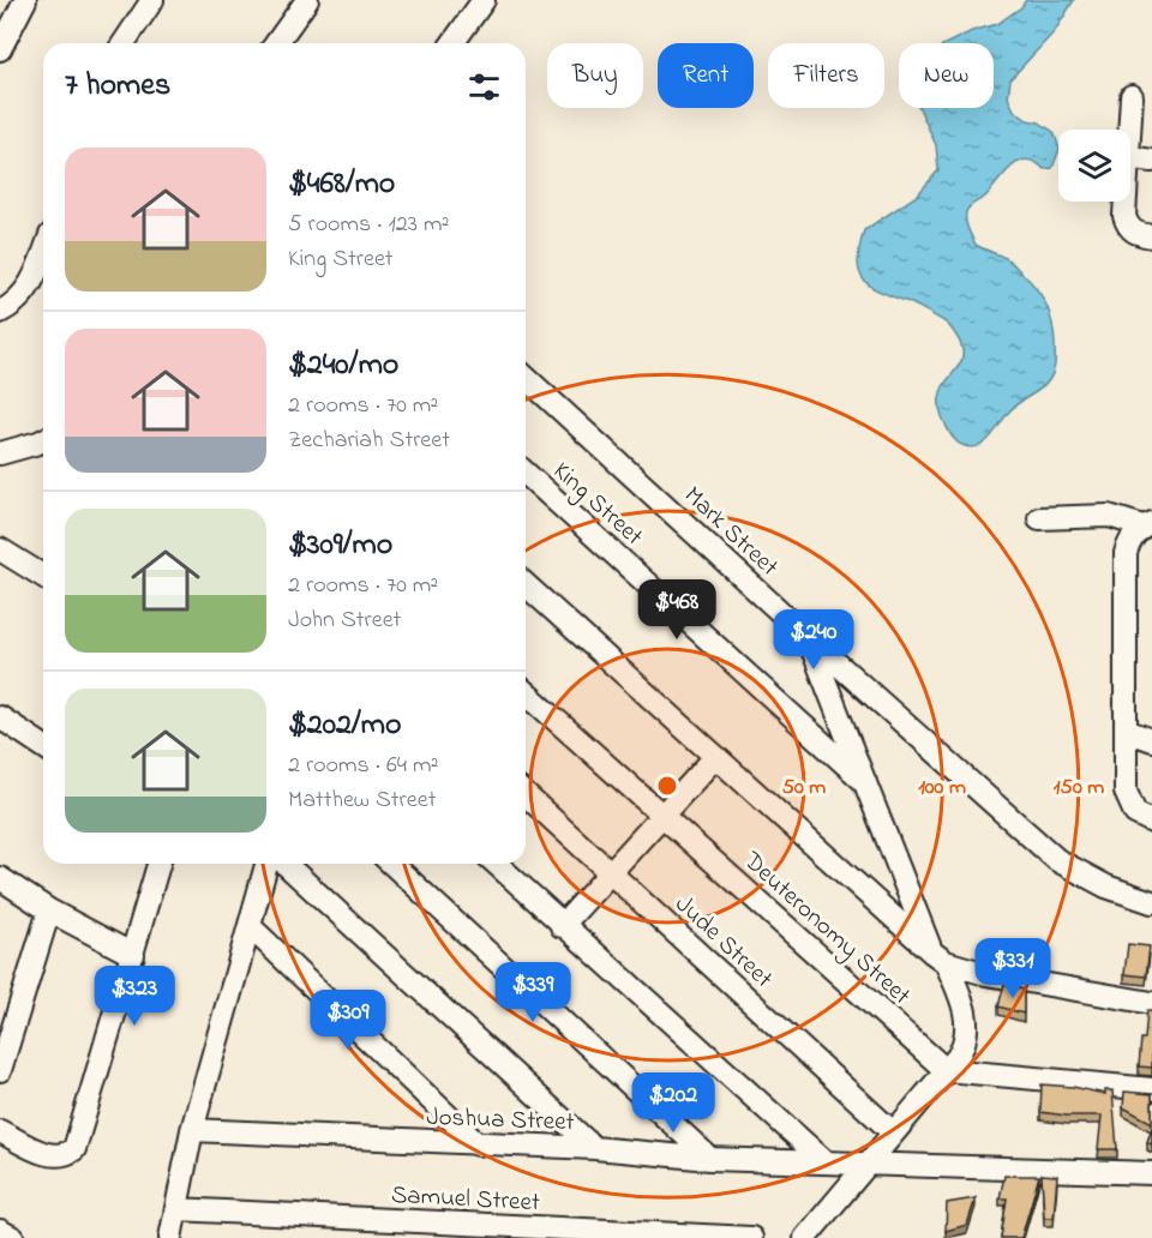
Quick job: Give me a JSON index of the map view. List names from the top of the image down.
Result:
{
  "streets": {
    "street": [
      "King Street",
      "Mark Street",
      "Deuteronomy Street",
      "Jude Street",
      "Joshua Street",
      "Samuel Street"
    ]
  },
  "page": {
    "chip": [
      "Buy",
      "Rent",
      "Filters",
      "New"
    ],
    "heading": "7 homes",
    "list": [
      {
        "name": "$468/mo",
        "note": "5 rooms · 123 m² · King Street"
      },
      {
        "name": "$240/mo",
        "note": "2 rooms · 70 m² · Zechariah Street"
      },
      {
        "name": "$309/mo",
        "note": "2 rooms · 70 m² · John Street"
      },
      {
        "name": "$202/mo",
        "note": "2 rooms · 64 m² · Matthew Street"
      }
    ],
    "price": [
      "$468",
      "$240",
      "$331",
      "$339",
      "$323",
      "$309",
      "$202"
    ]
  },
  "rings": ["50 m", "100 m", "150 m"]
}
